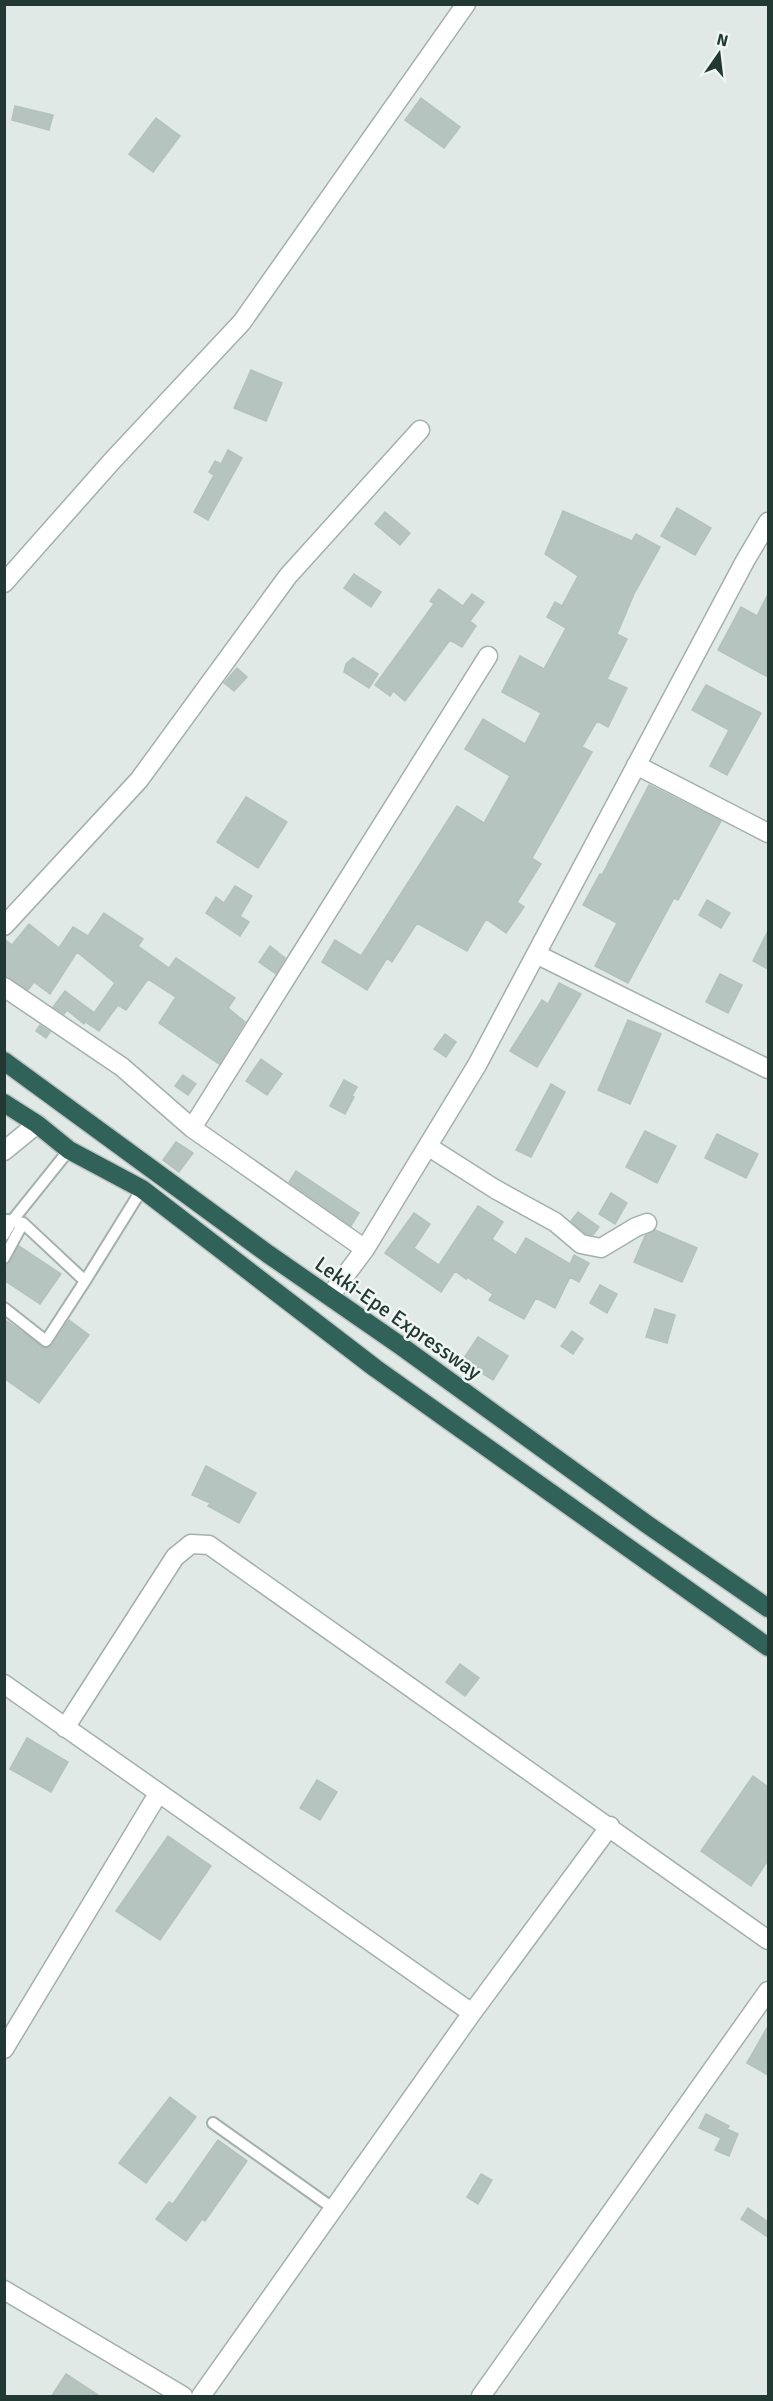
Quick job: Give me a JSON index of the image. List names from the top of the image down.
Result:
{
  "streets": {
    "highway": ["Lekki-Epe Expressway"]
  },
  "north": "top"
}
